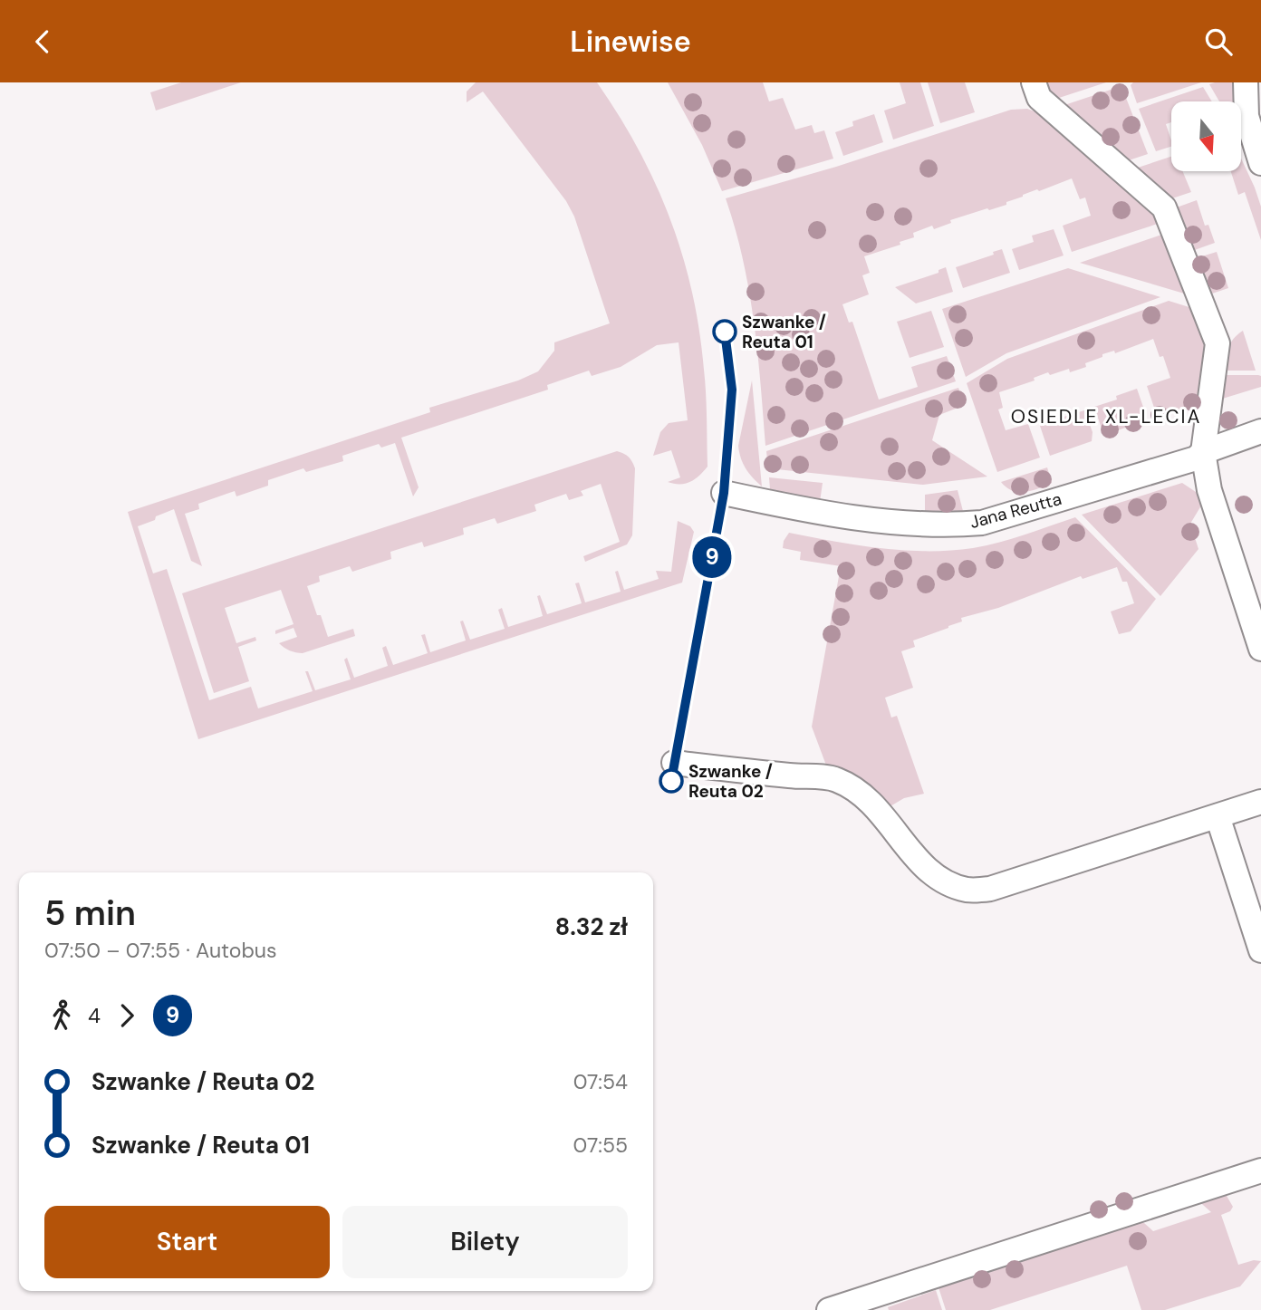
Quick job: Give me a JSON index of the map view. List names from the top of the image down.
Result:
{
  "streets": {
    "street": ["Jana Reutta"]
  },
  "districts": ["OSIEDLE XL-LECIA"],
  "places": ["Szwanke / Reuta 01", "Szwanke / Reuta 02"],
  "lines": ["bus line 9"],
  "north": "bottom",
  "page": {
    "header": "Linewise",
    "on_map": "9",
    "heading": ["5 min", "07:50 – 07:55 · Autobus", "8.32 zł"],
    "legs": ["4", "9"],
    "list": [
      {
        "name": "Szwanke / Reuta 02",
        "value": "07:54"
      },
      {
        "name": "Szwanke / Reuta 01",
        "value": "07:55"
      }
    ],
    "buttons": ["Start", "Bilety"]
  }
}
